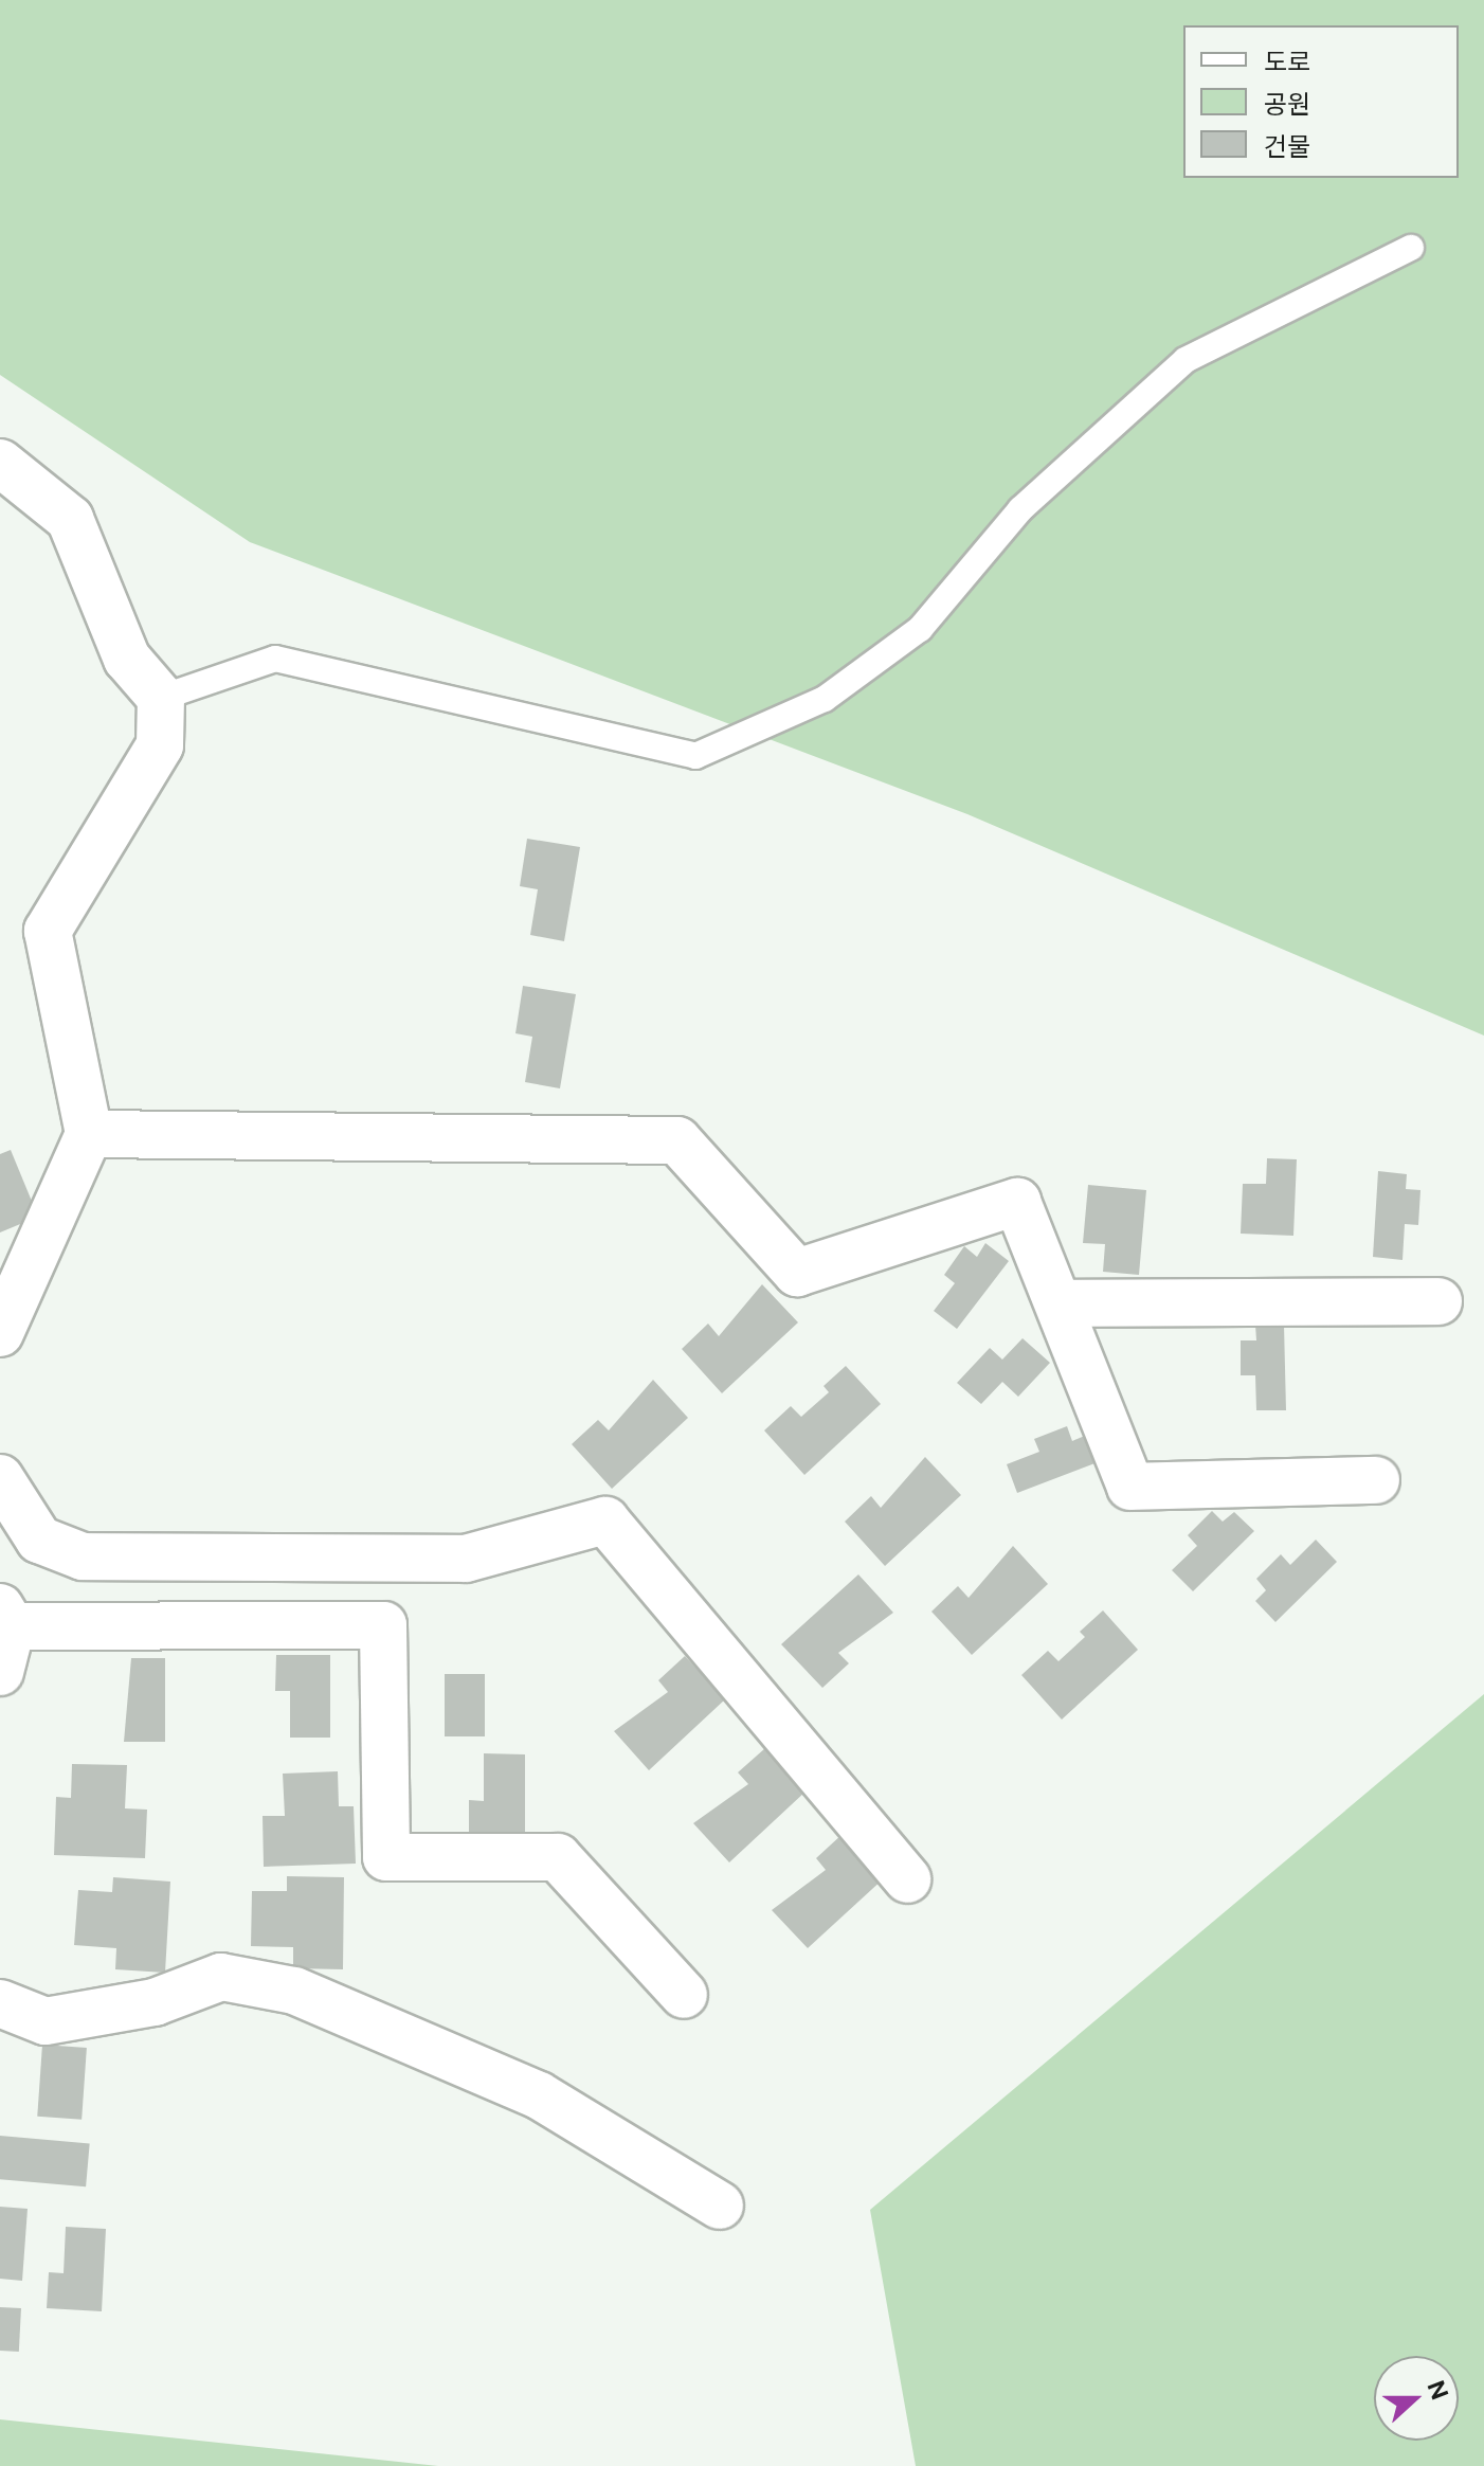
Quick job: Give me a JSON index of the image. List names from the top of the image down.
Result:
{
  "legend": ["도로", "공원", "건물"],
  "north": "right"
}
